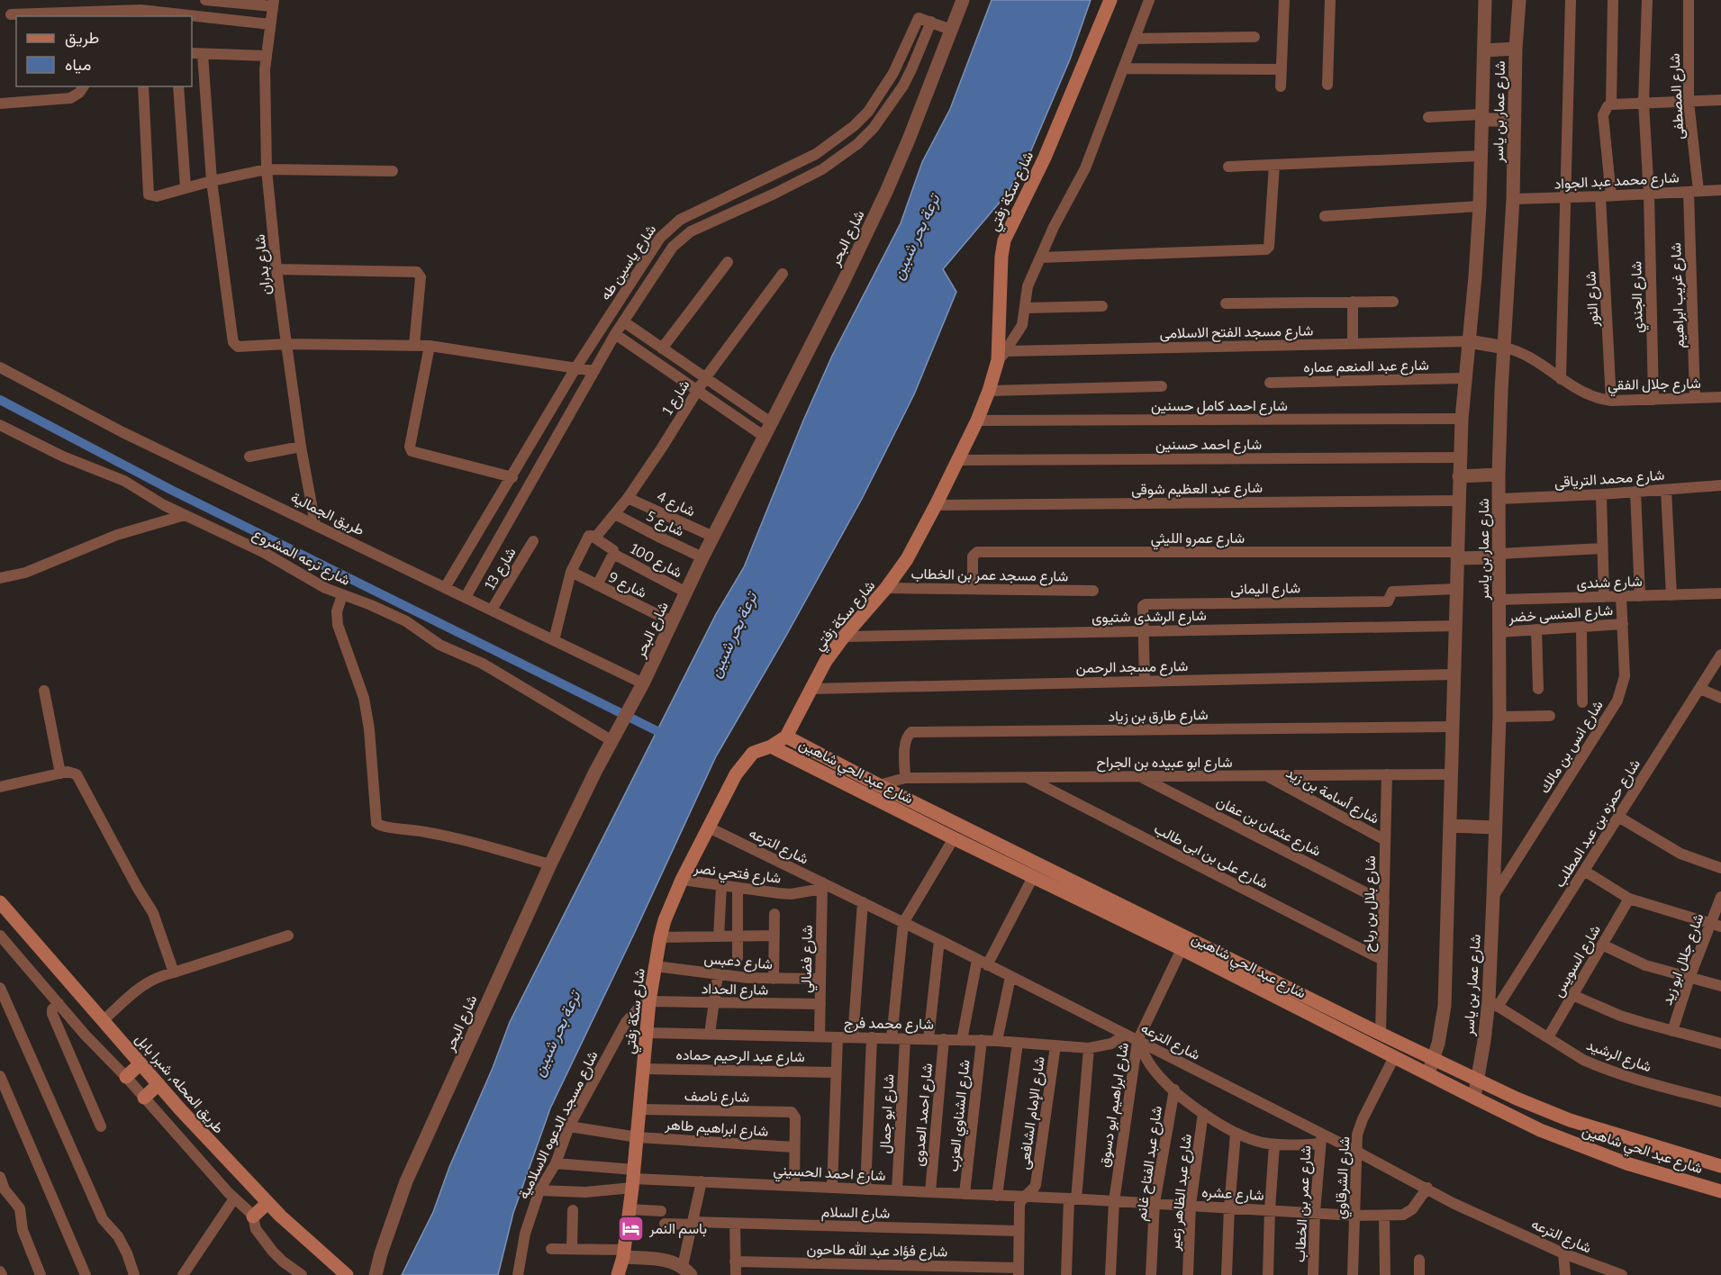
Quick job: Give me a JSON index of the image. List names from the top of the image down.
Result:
{
  "streets": {
    "main road": ["شارع سكة زفتي", "شارع عبد الحي شاهين", "طريق المحله, شبرا بابل"],
    "street": [
      "شارع المصطفى",
      "شارع عمار بن ياسر",
      "شارع محمد عبد الجواد",
      "شارع البحر",
      "شارع ياسين طه",
      "شارع بدران",
      "شارع غريب ابراهيم",
      "شارع الجندي",
      "شارع النور",
      "شارع مسجد الفتح الاسلامى",
      "شارع عبد المنعم عماره",
      "شارع جلال الفقي",
      "شارع 1",
      "شارع احمد كامل حسنين",
      "شارع احمد حسنين",
      "شارع محمد الترياقى",
      "شارع عبد العظيم شوقى",
      "شارع 4",
      "طريق الجمالية",
      "شارع 5",
      "شارع عمرو الليثي",
      "شارع ترعه المشروع",
      "شارع 100",
      "شارع 13",
      "شارع مسجد عمر بن الخطاب",
      "شارع شندى",
      "شارع 9",
      "شارع اليمانى",
      "شارع المنسى خضر",
      "شارع الرشدى شتيوى",
      "شارع مسجد الرحمن",
      "شارع طارق بن زياد",
      "شارع انس بن مالك",
      "شارع ابو عبيده بن الجراح",
      "شارع أسامة بن زيد",
      "شارع حمزه بن عبد المطلب",
      "شارع عثمان بن عفان",
      "شارع الترعه",
      "شارع على بن ابى طالب",
      "شارع فتحي نصر",
      "شارع بلال بن رباح",
      "شارع فضالي",
      "شارع جلال ابو زيد",
      "شارع دعبس",
      "شارع السويس",
      "شارع الحداد",
      "شارع محمد فرج",
      "شارع عبد الرحيم حماده",
      "شارع الرشيد",
      "شارع ناصف",
      "شارع ابراهيم ابو دسوق",
      "شارع الإمام الشافعى",
      "شارع ابو جمال",
      "شارع احمد العدوى",
      "شارع الشناوي العزب",
      "شارع مسجد الدعوه الاسلامية",
      "شارع ابراهيم طاهر",
      "شارع عبد الفتاح غانم",
      "شارع احمد الحسيني",
      "شارع الشرقاوي",
      "شارع عبد الظاهر زعير",
      "شارع عشره",
      "شارع عمر بن الخطاب",
      "شارع السلام",
      "شارع فؤاد عبد الله طاحون"
    ]
  },
  "crossings": [
    ["شارع المصطفى", "شارع محمد عبد الجواد"],
    ["شارع المصطفى", "شارع غريب ابراهيم"],
    ["شارع عمار بن ياسر", "شارع محمد عبد الجواد"],
    ["شارع عمار بن ياسر", "شارع مسجد الفتح الاسلامى"],
    ["شارع عمار بن ياسر", "شارع عبد المنعم عماره"],
    ["شارع عمار بن ياسر", "شارع جلال الفقي"],
    ["شارع عمار بن ياسر", "شارع احمد كامل حسنين"],
    ["شارع عمار بن ياسر", "شارع احمد حسنين"],
    ["شارع عمار بن ياسر", "شارع محمد الترياقى"],
    ["شارع عمار بن ياسر", "شارع عبد العظيم شوقى"],
    ["شارع عمار بن ياسر", "شارع عمرو الليثي"],
    ["شارع عمار بن ياسر", "شارع شندى"],
    ["شارع عمار بن ياسر", "شارع اليمانى"],
    ["شارع عمار بن ياسر", "شارع المنسى خضر"],
    ["شارع عمار بن ياسر", "شارع الرشدى شتيوى"],
    ["شارع عمار بن ياسر", "شارع مسجد الرحمن"],
    ["شارع عمار بن ياسر", "شارع طارق بن زياد"],
    ["شارع عمار بن ياسر", "شارع انس بن مالك"],
    ["شارع عمار بن ياسر", "شارع ابو عبيده بن الجراح"],
    ["شارع عمار بن ياسر", "شارع عبد الحي شاهين"],
    ["شارع عمار بن ياسر", "شارع حمزه بن عبد المطلب"],
    ["شارع عمار بن ياسر", "شارع الرشيد"],
    ["شارع محمد عبد الجواد", "شارع غريب ابراهيم"],
    ["شارع محمد عبد الجواد", "شارع الجندي"],
    ["شارع محمد عبد الجواد", "شارع النور"],
    ["شارع سكة زفتي", "شارع مسجد الفتح الاسلامى"],
    ["شارع سكة زفتي", "شارع احمد كامل حسنين"],
    ["شارع سكة زفتي", "شارع احمد حسنين"],
    ["شارع سكة زفتي", "شارع عبد العظيم شوقى"],
    ["شارع سكة زفتي", "شارع مسجد عمر بن الخطاب"],
    ["شارع سكة زفتي", "شارع الرشدى شتيوى"],
    ["شارع سكة زفتي", "شارع مسجد الرحمن"],
    ["شارع سكة زفتي", "شارع عبد الحي شاهين"],
    ["شارع سكة زفتي", "شارع الترعه"],
    ["شارع سكة زفتي", "شارع فتحي نصر"],
    ["شارع سكة زفتي", "شارع دعبس"],
    ["شارع سكة زفتي", "شارع الحداد"],
    ["شارع سكة زفتي", "شارع محمد فرج"],
    ["شارع سكة زفتي", "شارع عبد الرحيم حماده"],
    ["شارع سكة زفتي", "شارع ناصف"],
    ["شارع سكة زفتي", "شارع مسجد الدعوه الاسلامية"],
    ["شارع سكة زفتي", "شارع ابراهيم طاهر"],
    ["شارع سكة زفتي", "شارع احمد الحسيني"],
    ["شارع البحر", "شارع 4"],
    ["شارع البحر", "طريق الجمالية"],
    ["شارع البحر", "شارع 5"],
    ["شارع البحر", "شارع ترعه المشروع"],
    ["شارع البحر", "شارع 100"],
    ["شارع البحر", "شارع 9"],
    ["شارع ياسين طه", "طريق الجمالية"],
    ["شارع بدران", "طريق الجمالية"],
    ["شارع غريب ابراهيم", "شارع جلال الفقي"],
    ["شارع الجندي", "شارع جلال الفقي"],
    ["شارع النور", "شارع جلال الفقي"],
    ["شارع 1", "شارع 4"],
    ["شارع 1", "شارع 5"],
    ["شارع 1", "شارع 100"],
    ["شارع 1", "شارع 9"],
    ["طريق الجمالية", "شارع 13"],
    ["شارع عمرو الليثي", "شارع مسجد عمر بن الخطاب"],
    ["شارع شندى", "شارع انس بن مالك"],
    ["شارع اليمانى", "شارع الرشدى شتيوى"],
    ["شارع اليمانى", "شارع مسجد الرحمن"],
    ["شارع المنسى خضر", "شارع انس بن مالك"],
    ["شارع طارق بن زياد", "شارع ابو عبيده بن الجراح"],
    ["شارع ابو عبيده بن الجراح", "شارع عبد الحي شاهين"],
    ["شارع ابو عبيده بن الجراح", "شارع أسامة بن زيد"],
    ["شارع ابو عبيده بن الجراح", "شارع عثمان بن عفان"],
    ["شارع ابو عبيده بن الجراح", "شارع على بن ابى طالب"],
    ["شارع ابو عبيده بن الجراح", "شارع بلال بن رباح"],
    ["شارع عبد الحي شاهين", "شارع بلال بن رباح"],
    ["شارع عبد الحي شاهين", "شارع ابراهيم ابو دسوق"],
    ["شارع عبد الحي شاهين", "شارع الشرقاوي"],
    ["شارع أسامة بن زيد", "شارع بلال بن رباح"],
    ["شارع حمزه بن عبد المطلب", "شارع الرشيد"],
    ["شارع عثمان بن عفان", "شارع بلال بن رباح"],
    ["شارع الترعه", "شارع فتحي نصر"],
    ["شارع الترعه", "شارع فضالي"],
    ["شارع الترعه", "شارع محمد فرج"],
    ["شارع الترعه", "شارع ابراهيم ابو دسوق"],
    ["شارع الترعه", "شارع الشرقاوي"],
    ["شارع الترعه", "شارع عشره"],
    ["شارع الترعه", "شارع عمر بن الخطاب"],
    ["شارع على بن ابى طالب", "شارع بلال بن رباح"],
    ["شارع فتحي نصر", "شارع فضالي"],
    ["شارع فضالي", "شارع دعبس"],
    ["شارع فضالي", "شارع الحداد"],
    ["شارع فضالي", "شارع محمد فرج"],
    ["شارع السويس", "شارع الرشيد"],
    ["شارع الحداد", "شارع مسجد الدعوه الاسلامية"],
    ["شارع محمد فرج", "شارع الإمام الشافعى"],
    ["شارع محمد فرج", "شارع ابو جمال"],
    ["شارع محمد فرج", "شارع احمد العدوى"],
    ["شارع محمد فرج", "شارع الشناوي العزب"],
    ["شارع ناصف", "شارع ابراهيم طاهر"],
    ["شارع ابراهيم ابو دسوق", "شارع عشره"],
    ["شارع الإمام الشافعى", "شارع احمد الحسيني"],
    ["شارع الإمام الشافعى", "شارع عشره"],
    ["شارع الإمام الشافعى", "شارع السلام"],
    ["شارع الإمام الشافعى", "شارع فؤاد عبد الله طاحون"],
    ["شارع ابو جمال", "شارع احمد الحسيني"],
    ["شارع احمد العدوى", "شارع احمد الحسيني"],
    ["شارع الشناوي العزب", "شارع احمد الحسيني"],
    ["شارع مسجد الدعوه الاسلامية", "شارع ابراهيم طاهر"],
    ["شارع عبد الفتاح غانم", "شارع عشره"],
    ["شارع احمد الحسيني", "شارع عشره"],
    ["شارع الشرقاوي", "شارع عشره"],
    ["شارع عبد الظاهر زعير", "شارع عشره"],
    ["شارع عشره", "شارع عمر بن الخطاب"]
  ],
  "water": ["ترعة بحر شبين"],
  "places": {
    "hotel": ["باسم النمر"]
  },
  "legend": ["طريق", "مياه"]
}
